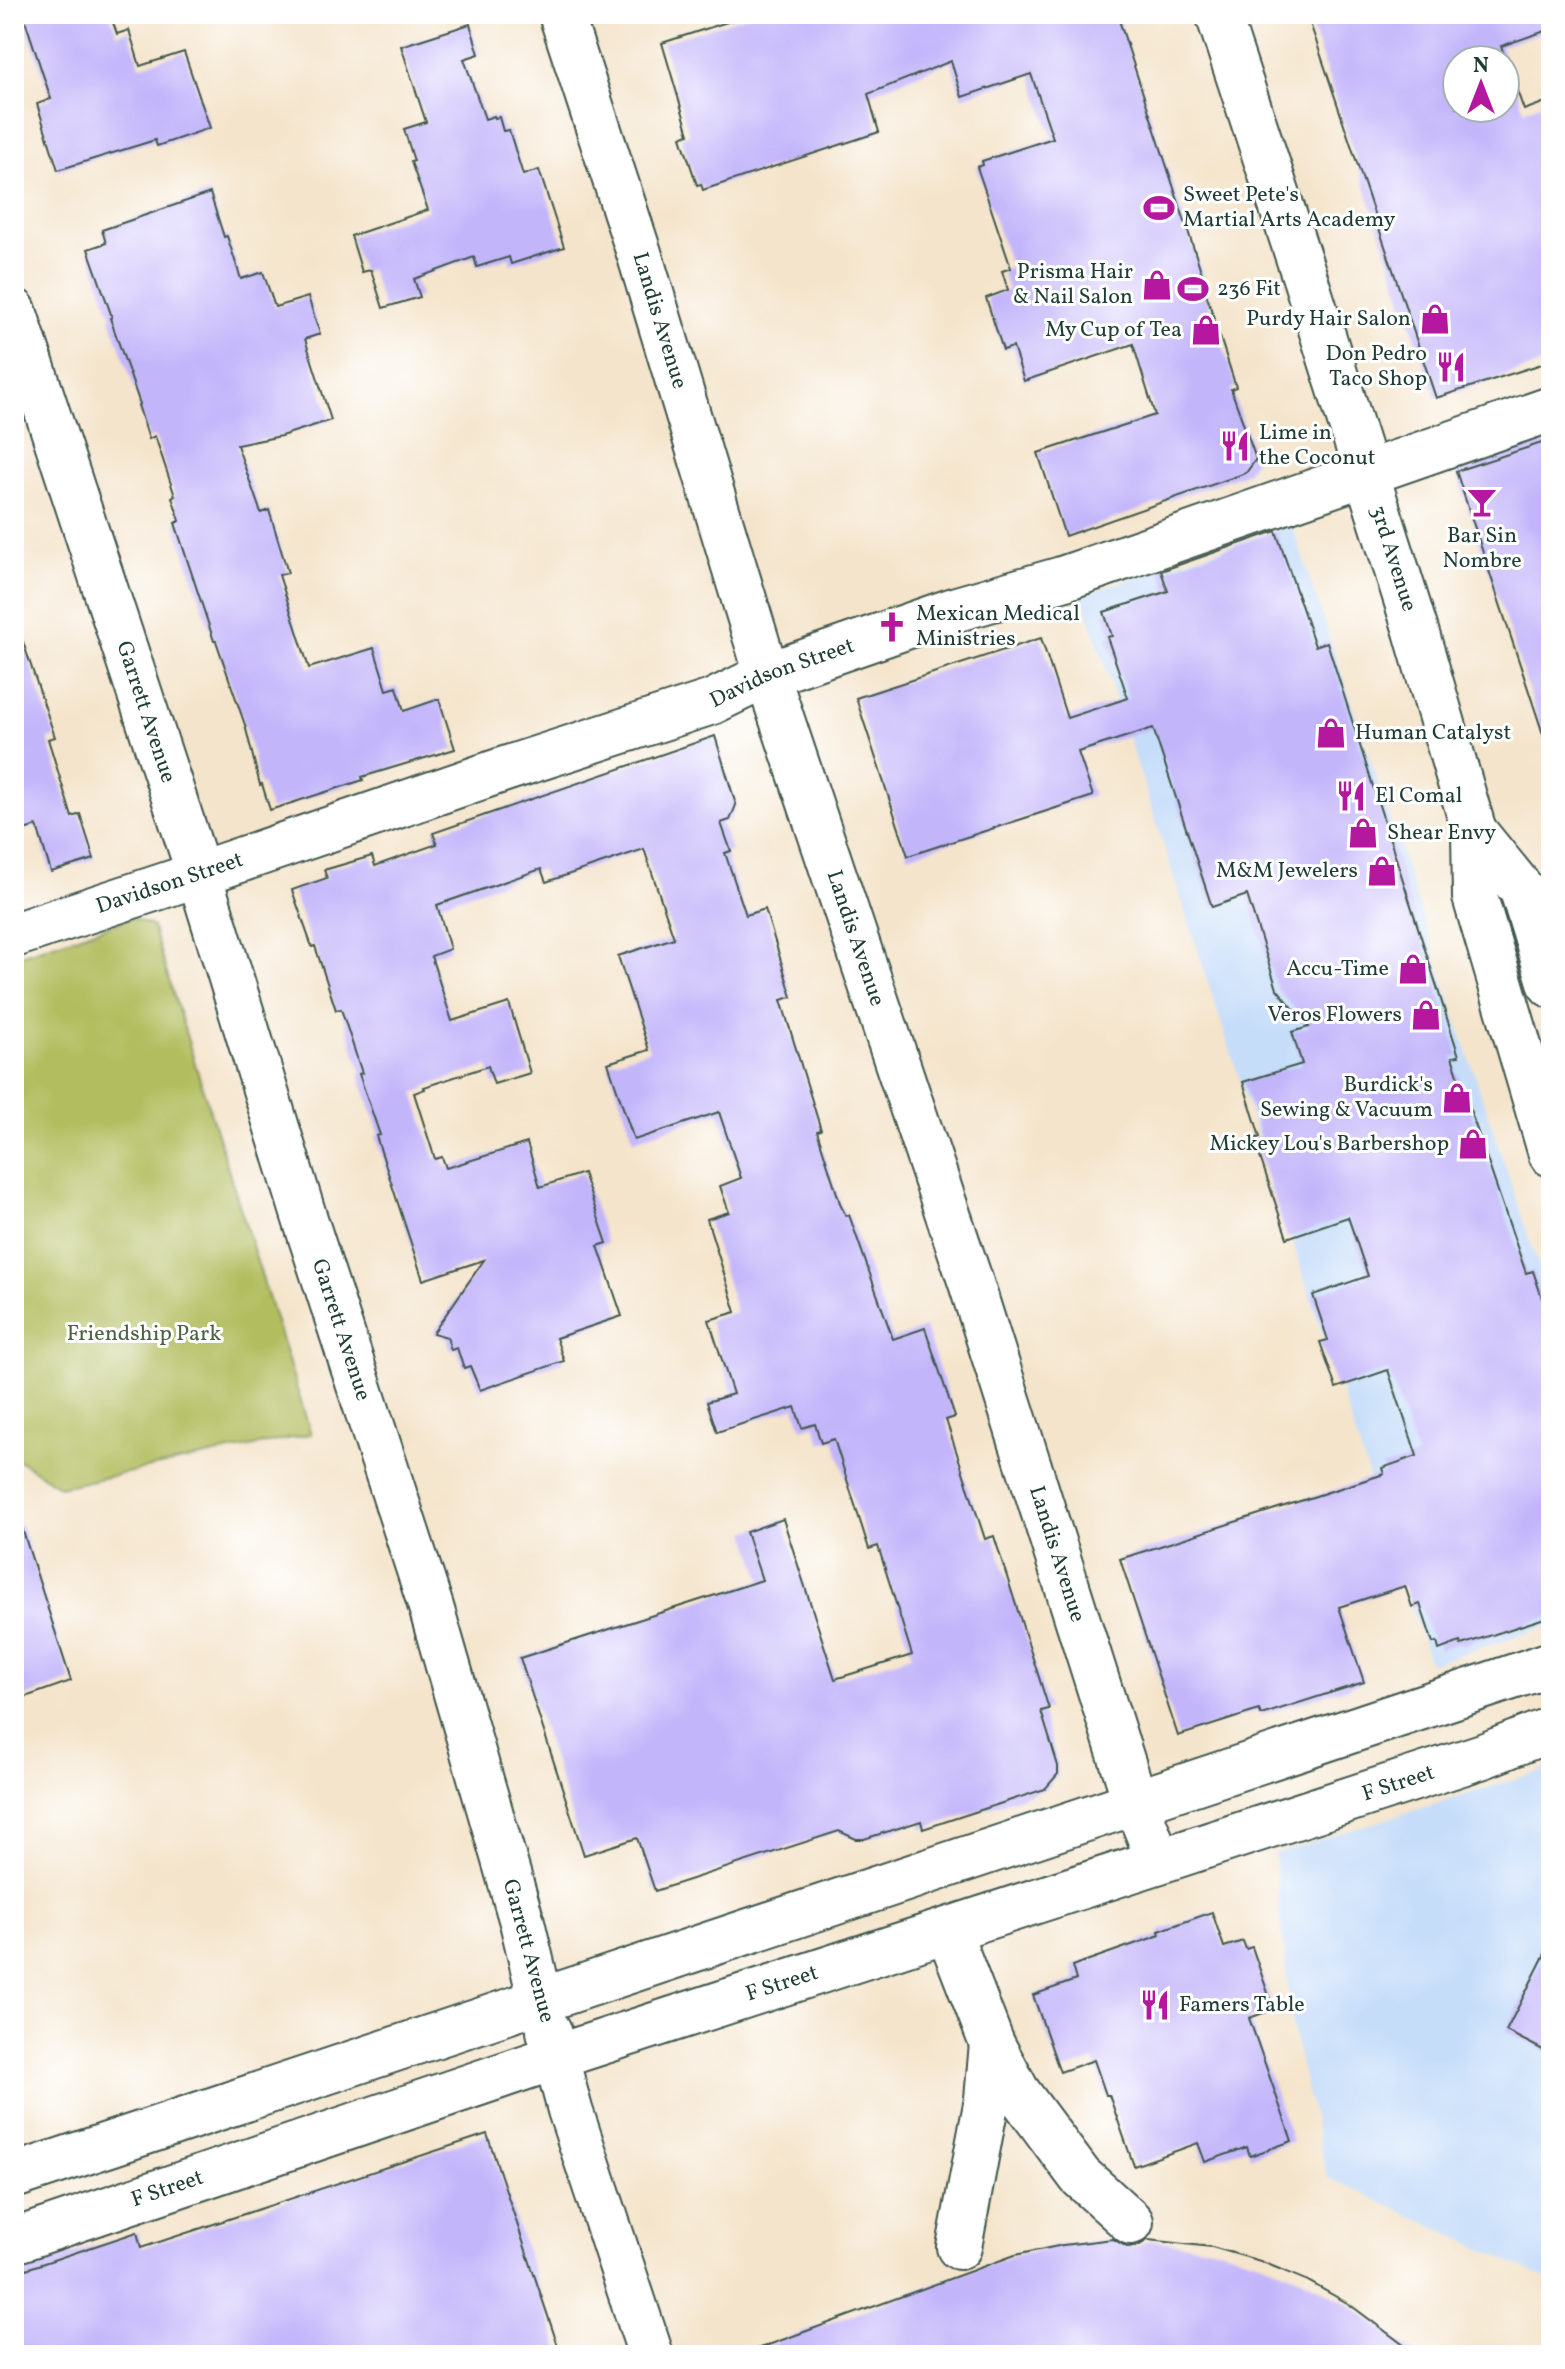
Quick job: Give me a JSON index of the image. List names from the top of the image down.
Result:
{
  "streets": {
    "street": [
      "Landis Avenue",
      "3rd Avenue",
      "Davidson Street",
      "Garrett Avenue",
      "F Street"
    ]
  },
  "crossings": [
    ["Landis Avenue", "Davidson Street"],
    ["Landis Avenue", "F Street"],
    ["3rd Avenue", "Davidson Street"],
    ["Davidson Street", "Garrett Avenue"],
    ["Garrett Avenue", "F Street"]
  ],
  "parks": ["Friendship Park"],
  "places": {
    "sports": ["Sweet Pete's Martial Arts Academy", "236 Fit"],
    "shop": [
      "Prisma Hair & Nail Salon",
      "Purdy Hair Salon",
      "My Cup of Tea",
      "Human Catalyst",
      "Shear Envy",
      "M&M Jewelers",
      "Accu-Time",
      "Veros Flowers",
      "Burdick's Sewing & Vacuum",
      "Mickey Lou's Barbershop"
    ],
    "restaurant": [
      "Don Pedro Taco Shop",
      "Lime in the Coconut",
      "El Comal",
      "Famers Table"
    ],
    "bar": ["Bar Sin Nombre"],
    "church": ["Mexican Medical Ministries"]
  },
  "north": "top"
}
